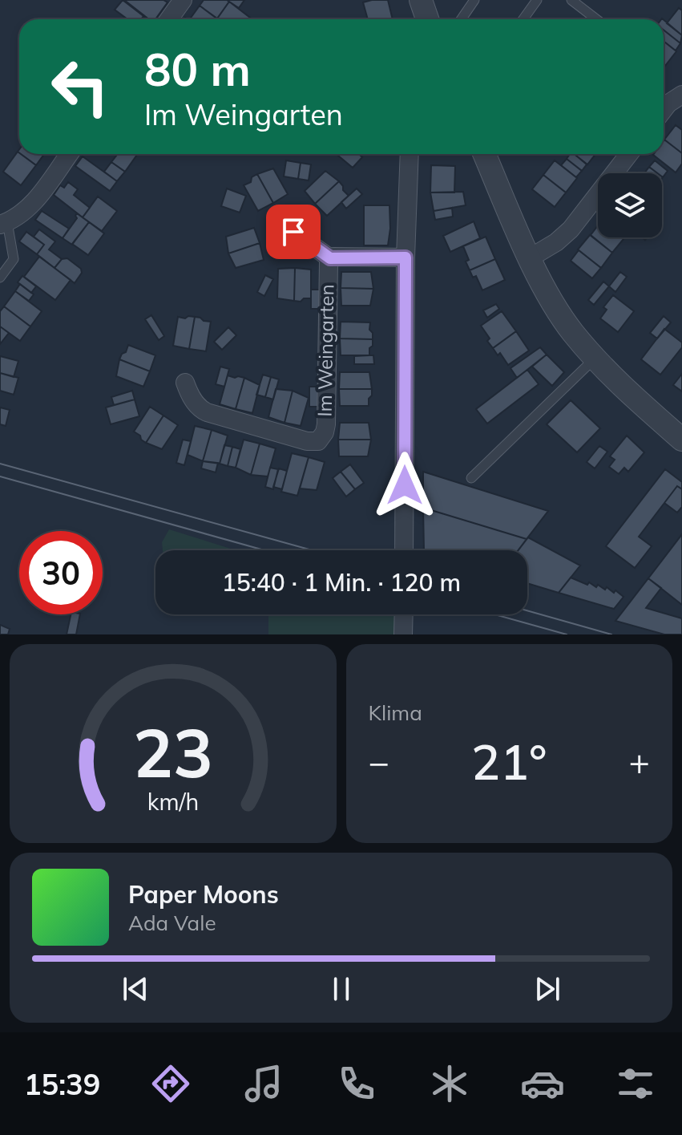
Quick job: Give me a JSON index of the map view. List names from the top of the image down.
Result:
{
  "streets": {
    "street": ["Im Weingarten"]
  },
  "page": {
    "turn": ["80 m", "Im Weingarten"],
    "limit": "30",
    "trip": "15:40 · 1 Min. · 120 m",
    "tile": "Klima",
    "heat": ["−", "21°", "+"],
    "song": ["Paper Moons", "Ada Vale"],
    "tabs": "15:39",
    "gauge": ["23", "km/h"]
  }
}
